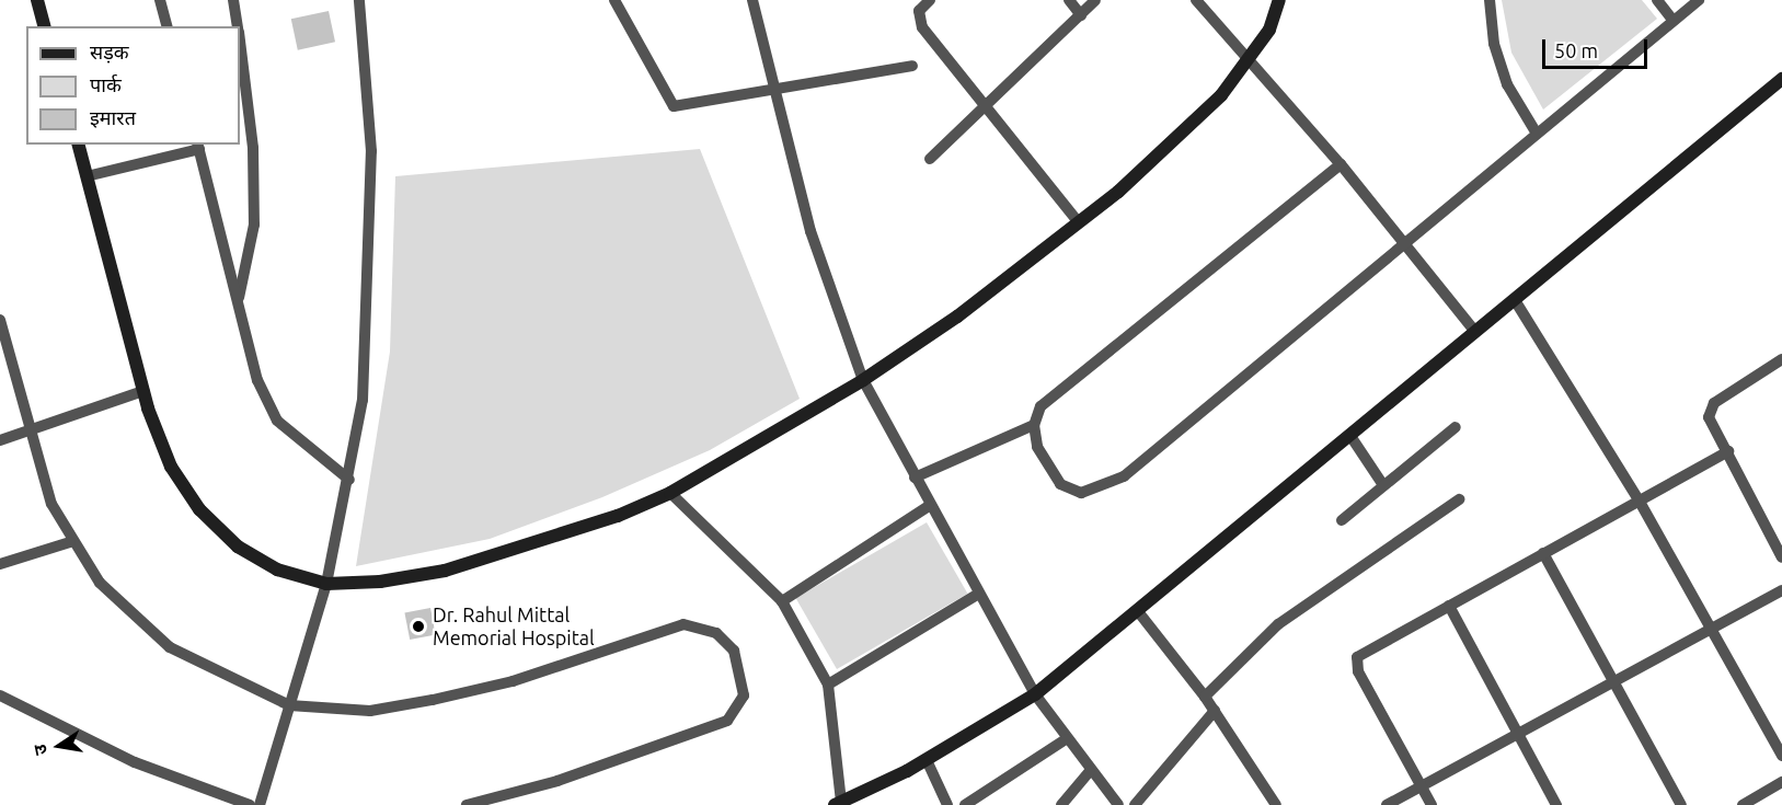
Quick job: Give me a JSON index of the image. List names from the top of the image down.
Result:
{
  "places": ["Dr. Rahul Mittal Memorial Hospital"],
  "legend": ["सड़क", "पार्क", "इमारत"],
  "scale_bar": "50 m",
  "north": "left"
}
